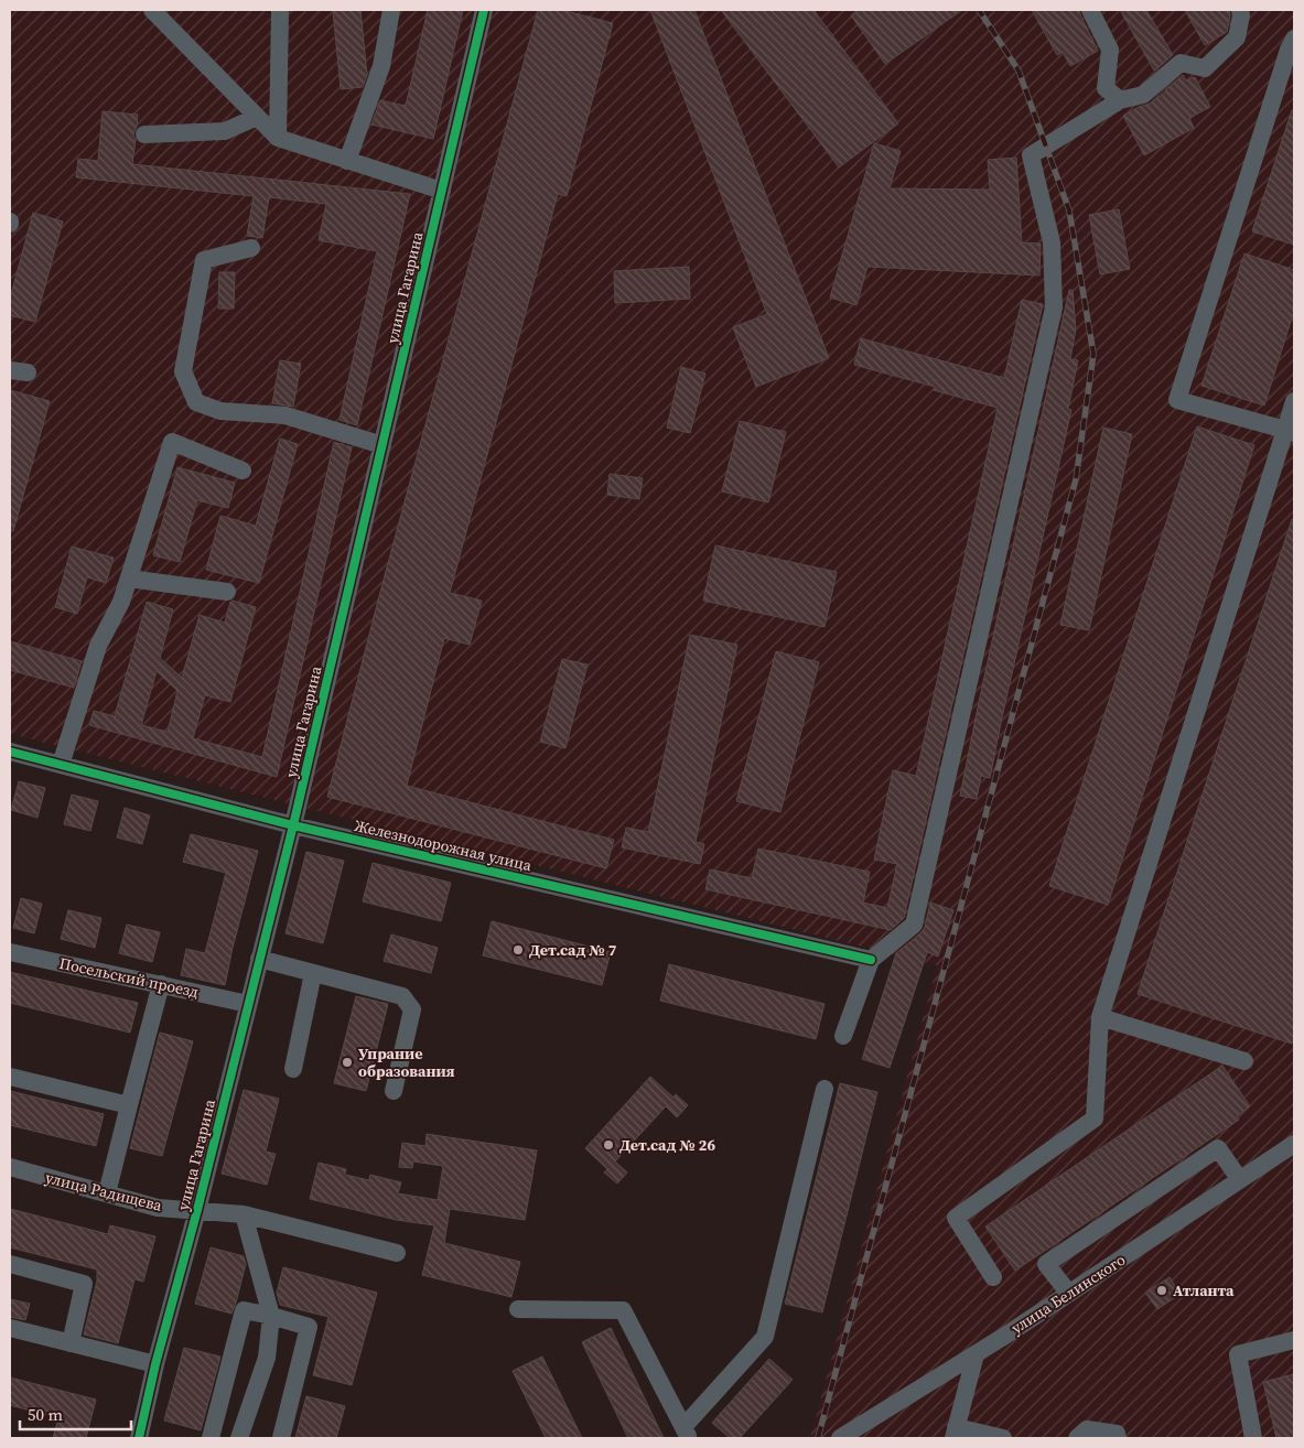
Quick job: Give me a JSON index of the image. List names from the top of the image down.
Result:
{
  "streets": {
    "street": [
      "улица Гагарина",
      "Железнодорожная улица",
      "Посельский проезд",
      "улица Радищева",
      "улица Белинского"
    ]
  },
  "crossings": [
    ["улица Гагарина", "Железнодорожная улица"],
    ["улица Гагарина", "Посельский проезд"],
    ["улица Гагарина", "улица Радищева"]
  ],
  "places": [
    "Дет.сад № 7",
    "Упрание образования",
    "Дет.сад № 26",
    "Атланта"
  ],
  "scale_bar": "50 m"
}
